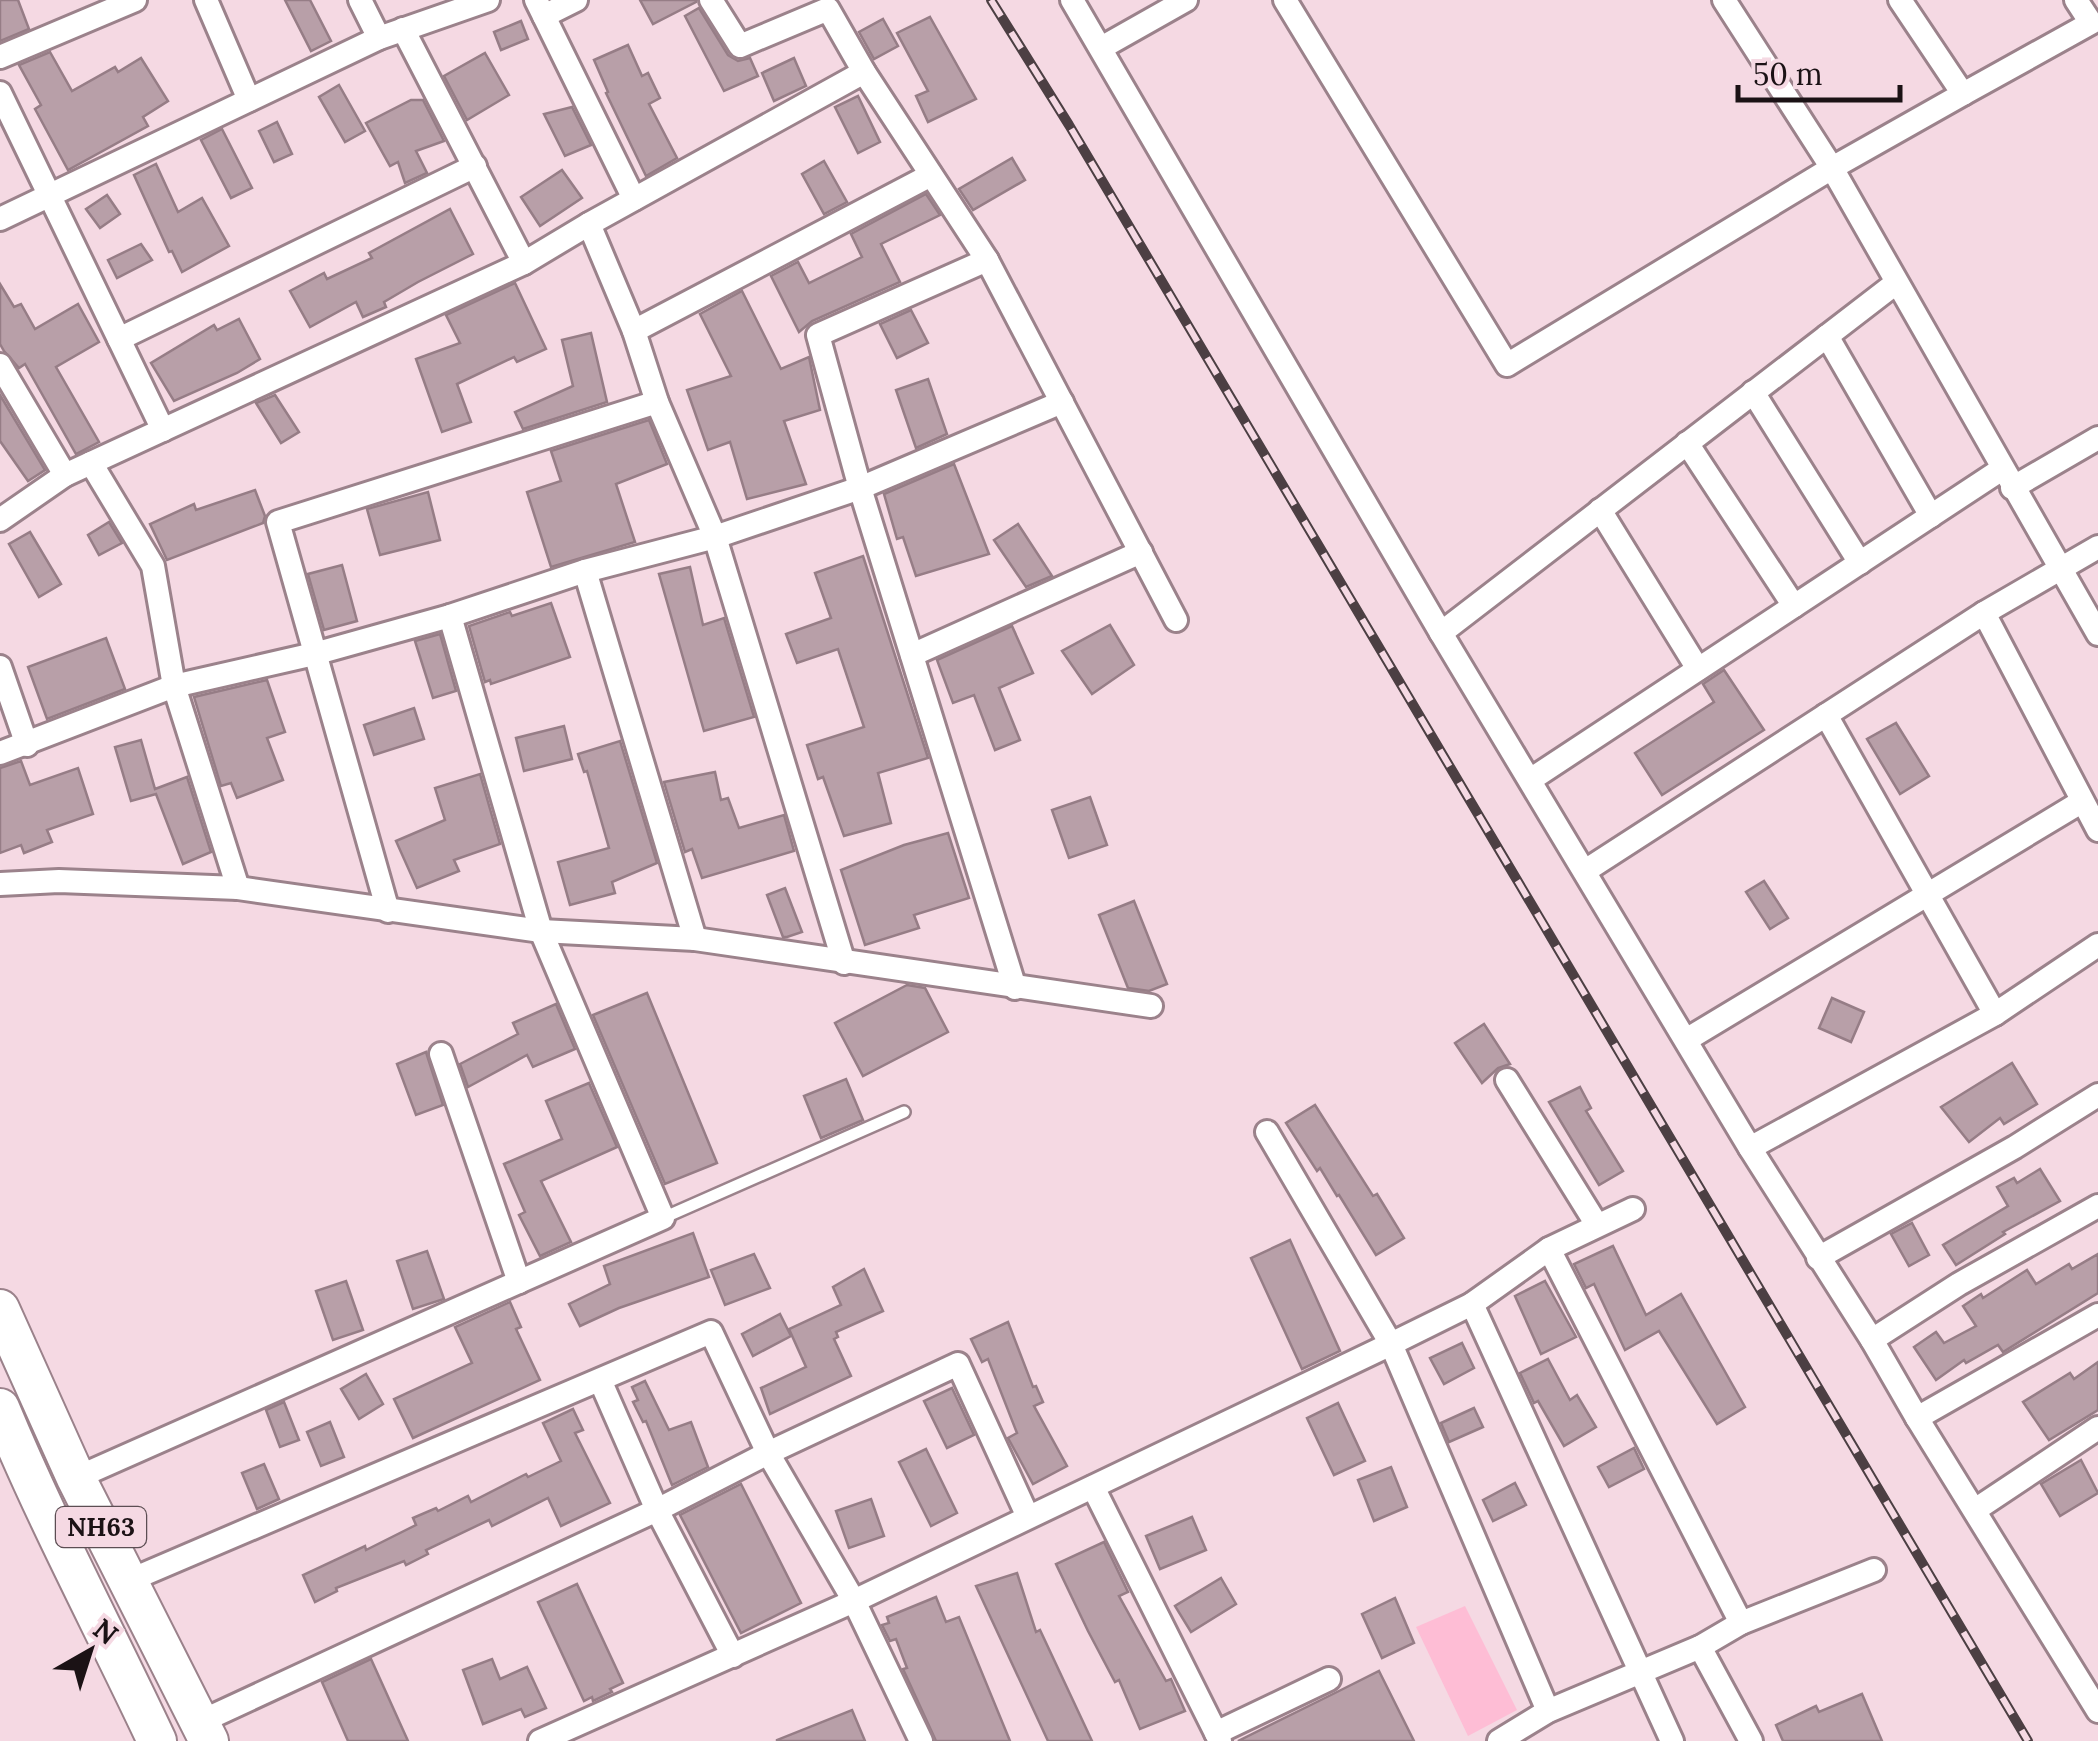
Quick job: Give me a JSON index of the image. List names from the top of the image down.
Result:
{
  "streets": {
    "highway": ["NH63"]
  },
  "scale_bar": "50 m",
  "north": "top right"
}
